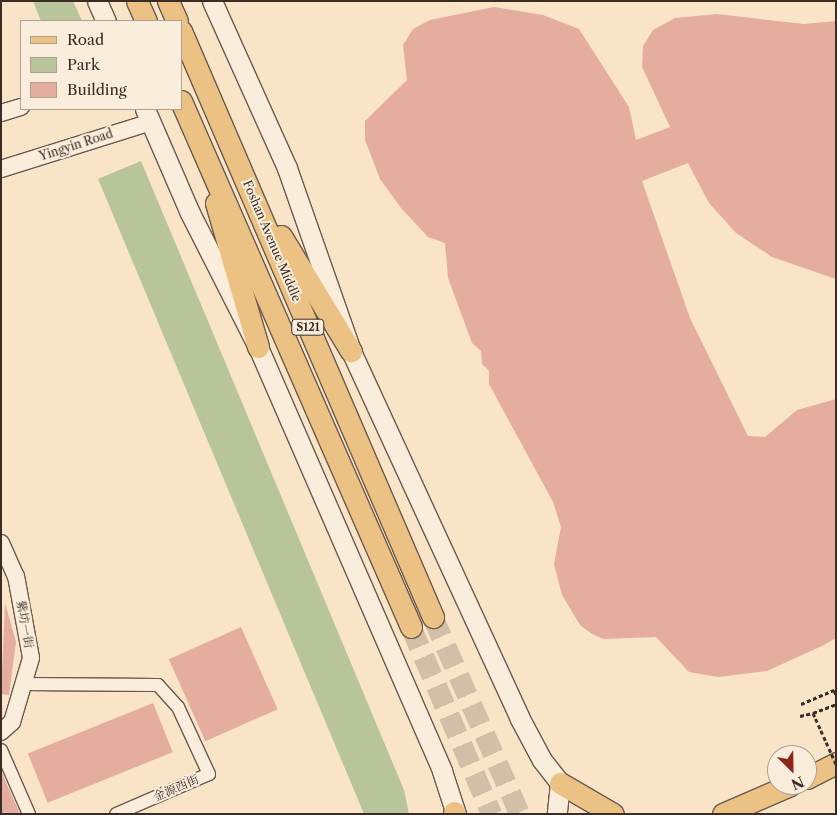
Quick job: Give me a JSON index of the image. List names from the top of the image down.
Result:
{
  "streets": {
    "main road": ["Foshan Avenue Middle", "S121"],
    "street": ["Yingyin Road", "紫坊一街", "金源西街"]
  },
  "crossings": [
    ["紫坊一街", "金源西街"]
  ],
  "legend": ["Road", "Park", "Building"],
  "north": "bottom right"
}
